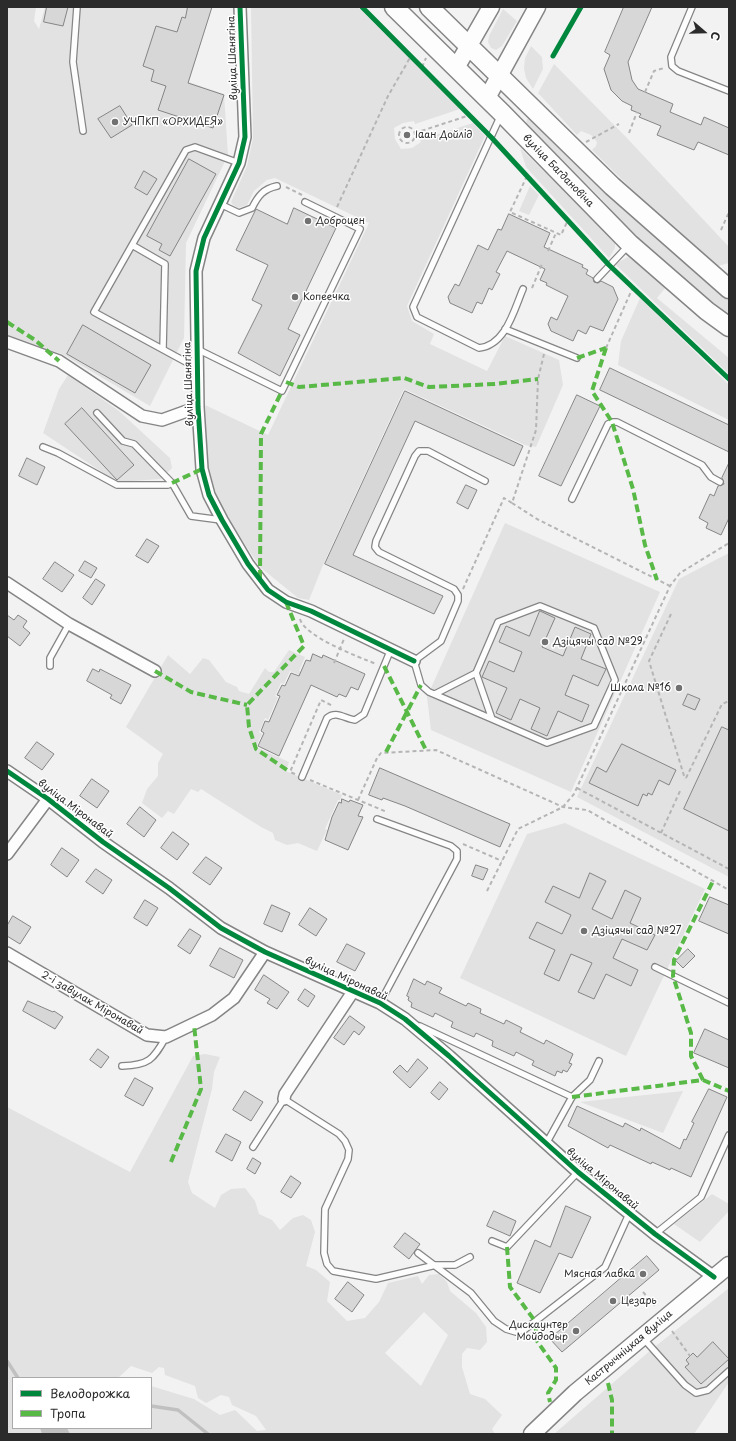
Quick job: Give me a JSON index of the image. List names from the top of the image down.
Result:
{
  "streets": {
    "main road": ["вуліца Багдановіча", "Кастрычніцкая вуліца"],
    "street": ["вуліца Шанягіна", "вуліца Міронавай", "2-і завулак Міронавай"]
  },
  "crossings": [
    ["вуліца Міронавай", "Кастрычніцкая вуліца"]
  ],
  "places": [
    "УЧПКП «ОРХИДЕЯ»",
    "Іаан Дойлід",
    "Доброцен",
    "Копеечка",
    "Дзіцячы сад №29",
    "Школа №16",
    "Дзіцячы сад №27",
    "Мясная лавка",
    "Цезарь",
    "Дискаунтер Мойдодыр"
  ],
  "legend": ["Велодорожка", "Тропа"],
  "north": "right"
}
